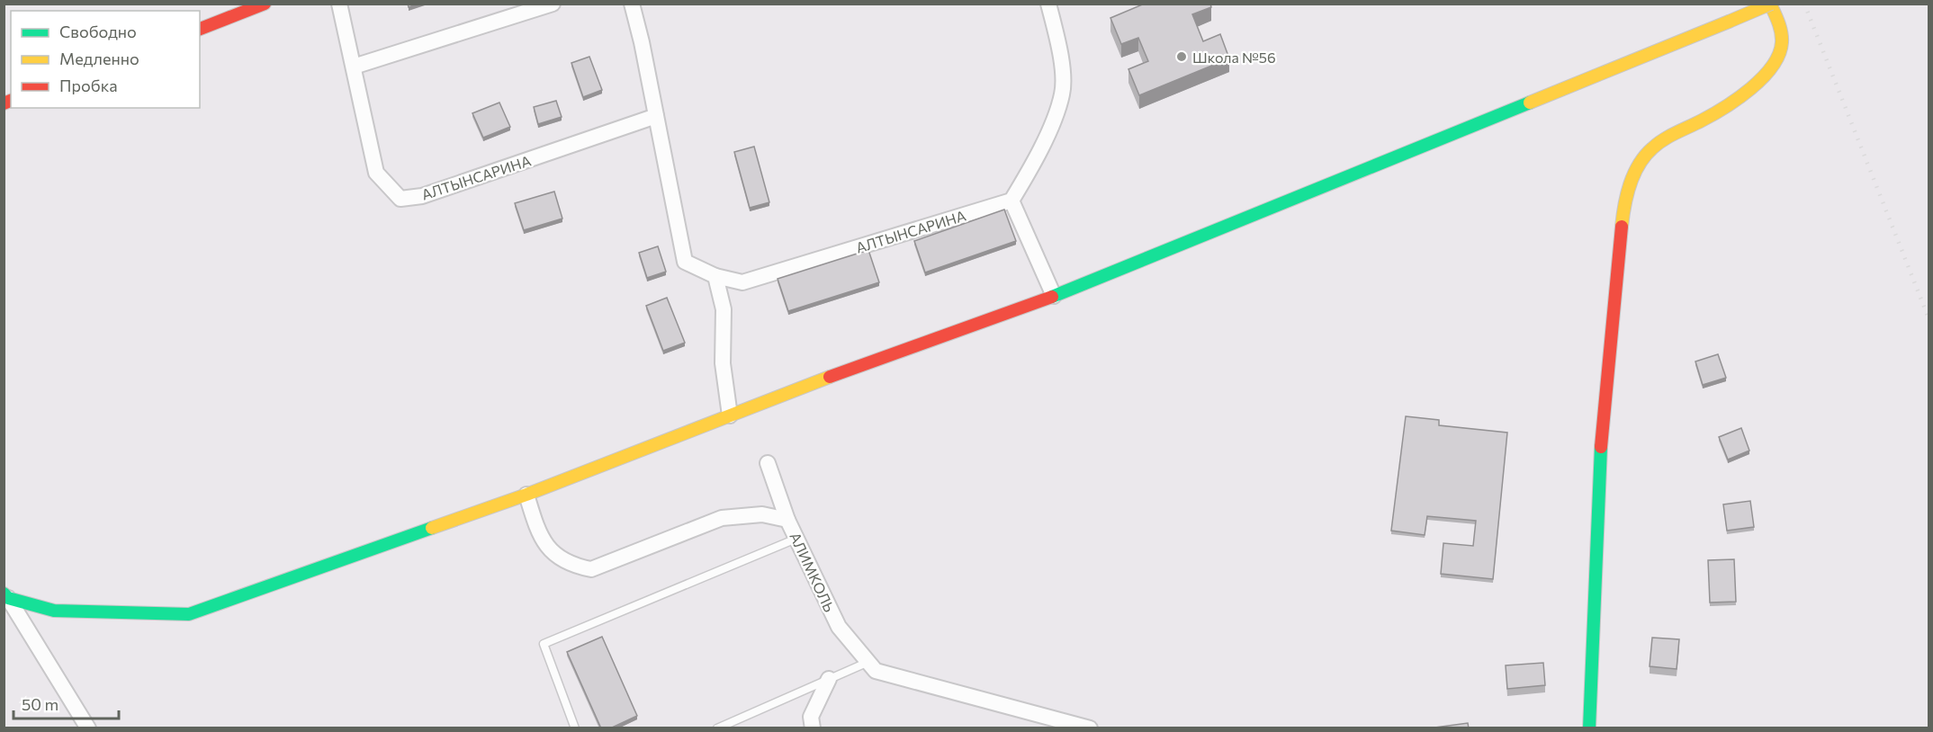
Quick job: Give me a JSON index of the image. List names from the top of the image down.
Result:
{
  "streets": {
    "street": ["АЛТЫНСАРИНА", "АЛИМКОЛЬ"]
  },
  "places": ["Школа №56"],
  "legend": ["Свободно", "Медленно", "Пробка"],
  "scale_bar": "50 m"
}
